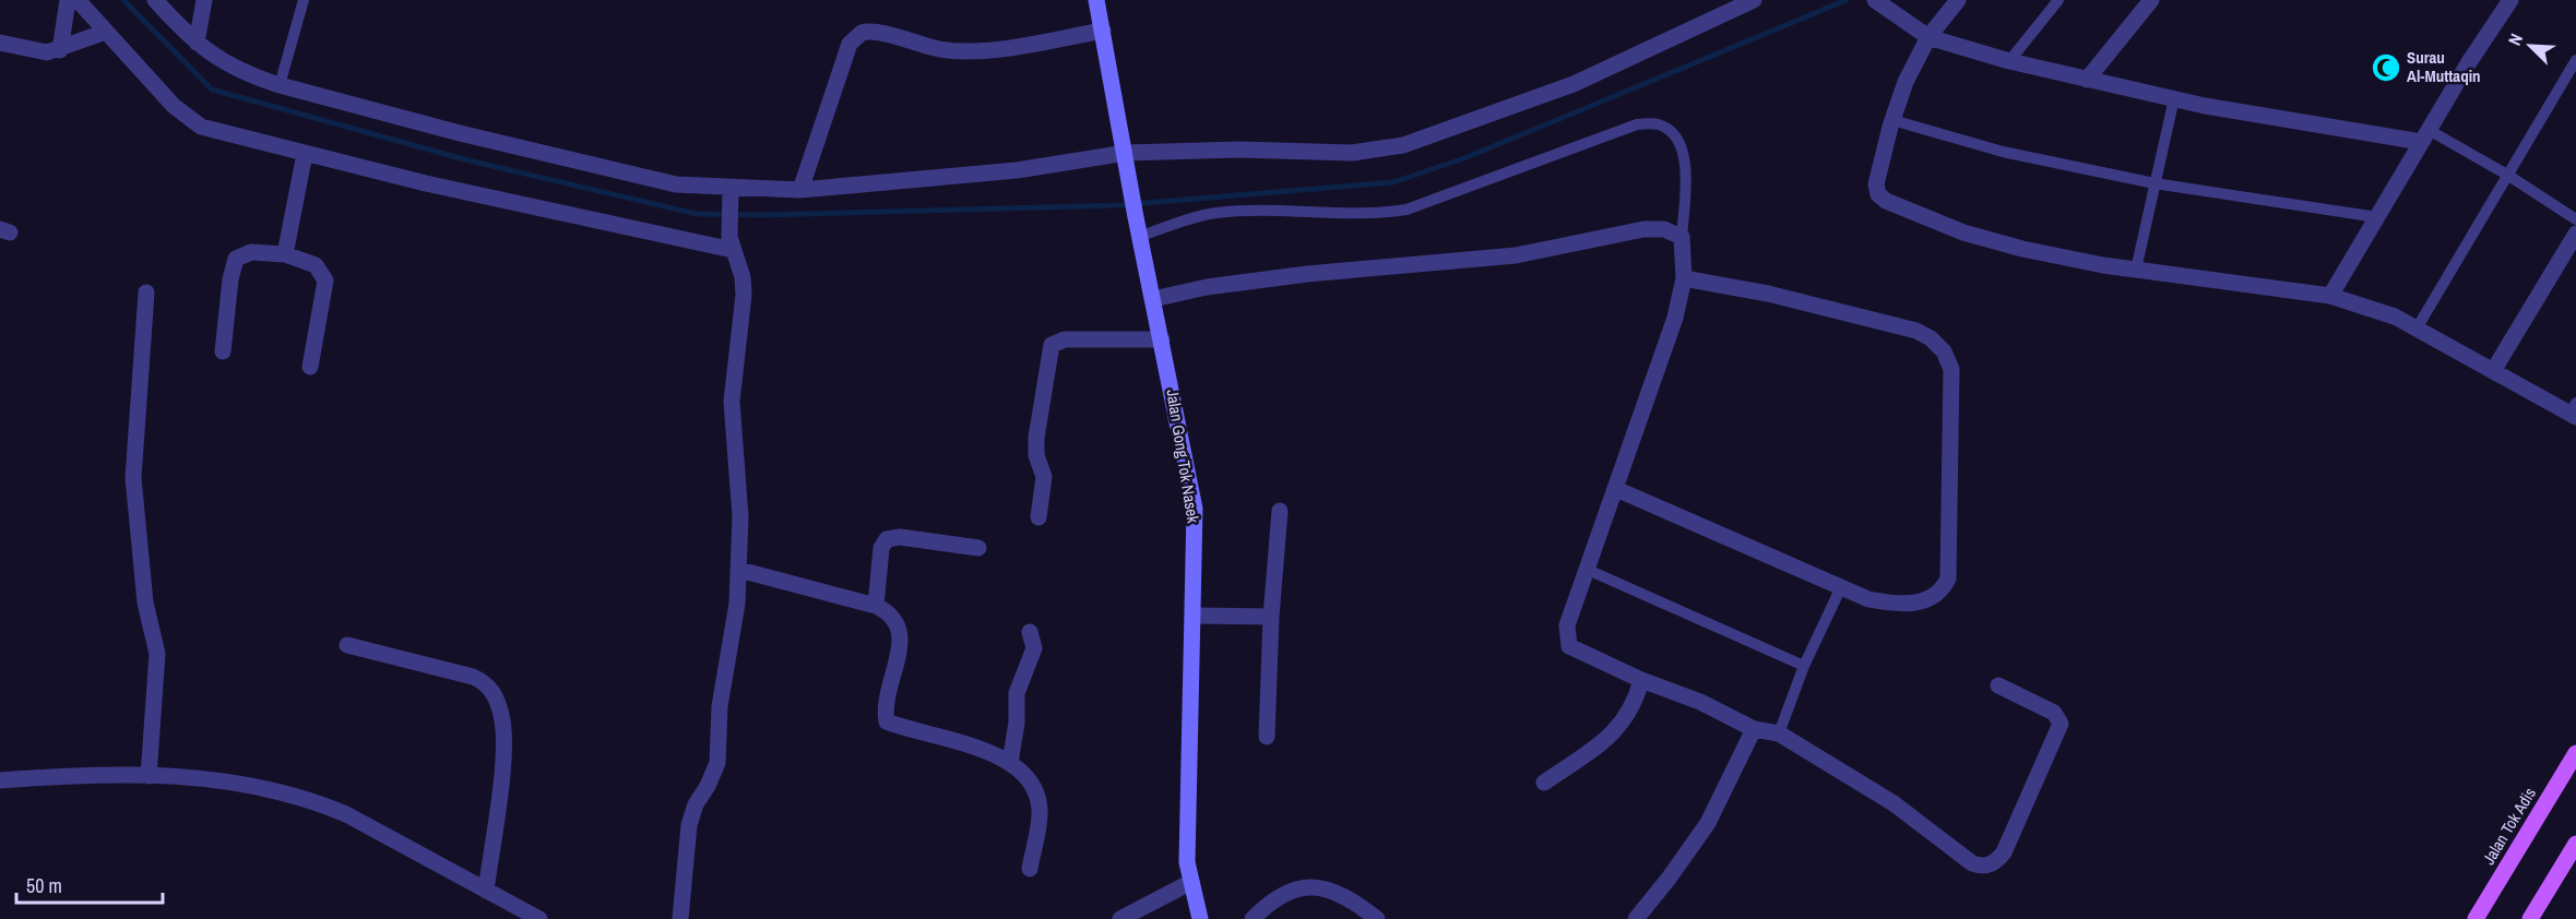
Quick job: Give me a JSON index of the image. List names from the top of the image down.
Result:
{
  "streets": {
    "main road": ["Jalan Gong Tok Nasek", "Jalan Tok Adis"]
  },
  "places": {
    "mosque": ["Surau Al-Muttaqin"]
  },
  "scale_bar": "50 m",
  "north": "top left"
}
